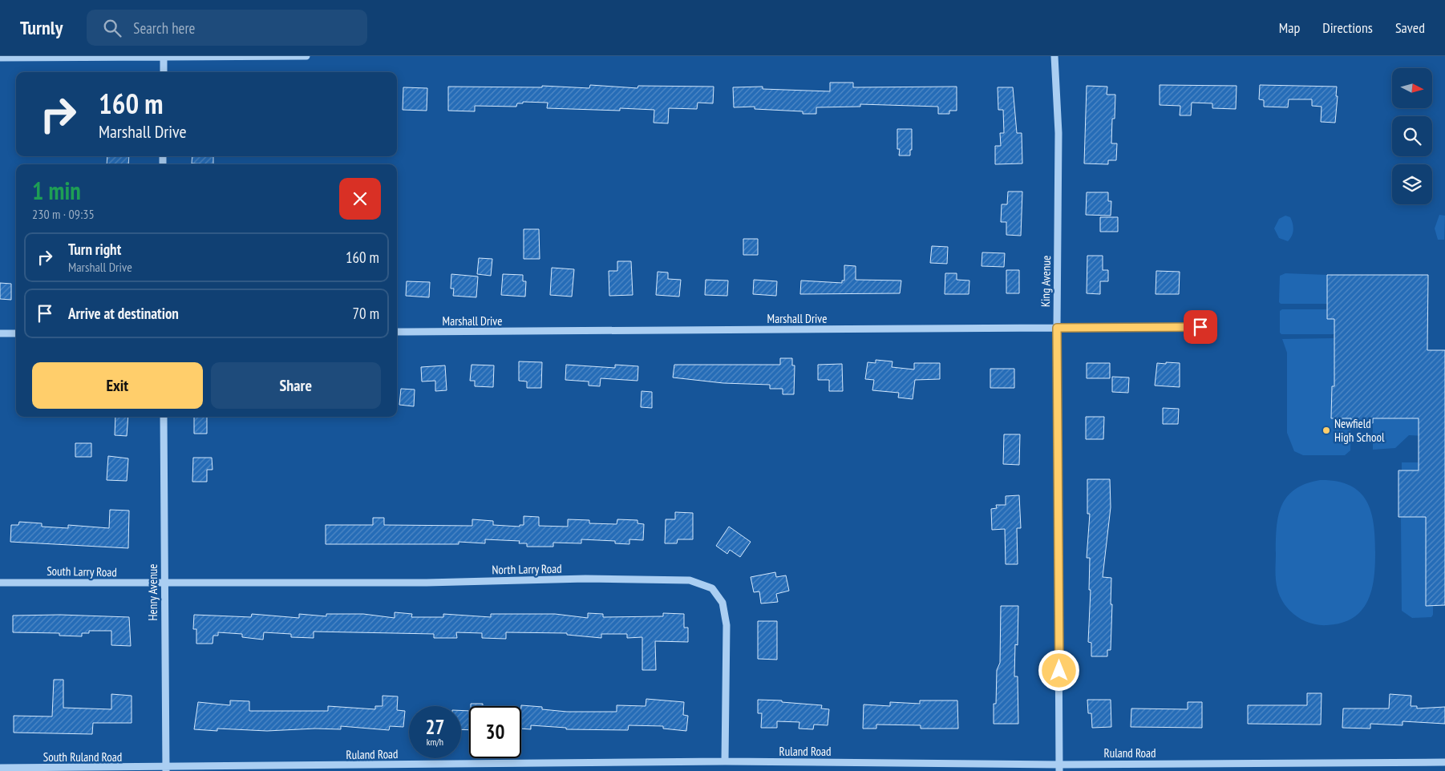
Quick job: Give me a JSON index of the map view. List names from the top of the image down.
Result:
{
  "streets": {
    "street": [
      "King Avenue",
      "Marshall Drive",
      "North Larry Road",
      "South Larry Road",
      "Henry Avenue",
      "Ruland Road",
      "South Ruland Road"
    ]
  },
  "crossings": [
    ["King Avenue", "Marshall Drive"],
    ["King Avenue", "Ruland Road"],
    ["North Larry Road", "South Larry Road"],
    ["North Larry Road", "Henry Avenue"],
    ["North Larry Road", "Ruland Road"],
    ["South Larry Road", "Henry Avenue"],
    ["Henry Avenue", "Ruland Road"],
    ["Henry Avenue", "South Ruland Road"],
    ["Ruland Road", "South Ruland Road"]
  ],
  "places": ["Newfield High School"],
  "north": "right",
  "page": {
    "header": "Turnly",
    "search": "Search here",
    "nav": ["Map", "Directions", "Saved"],
    "turn": ["160 m", "Marshall Drive"],
    "heading": ["1 min", "230 m · 09:35"],
    "list": [
      {
        "name": "Turn right",
        "note": "Marshall Drive",
        "value": "160 m"
      },
      {
        "name": "Arrive at destination",
        "value": "70 m"
      }
    ],
    "buttons": ["Exit", "Share"],
    "speed": "27 km/h",
    "limit": "30"
  }
}
